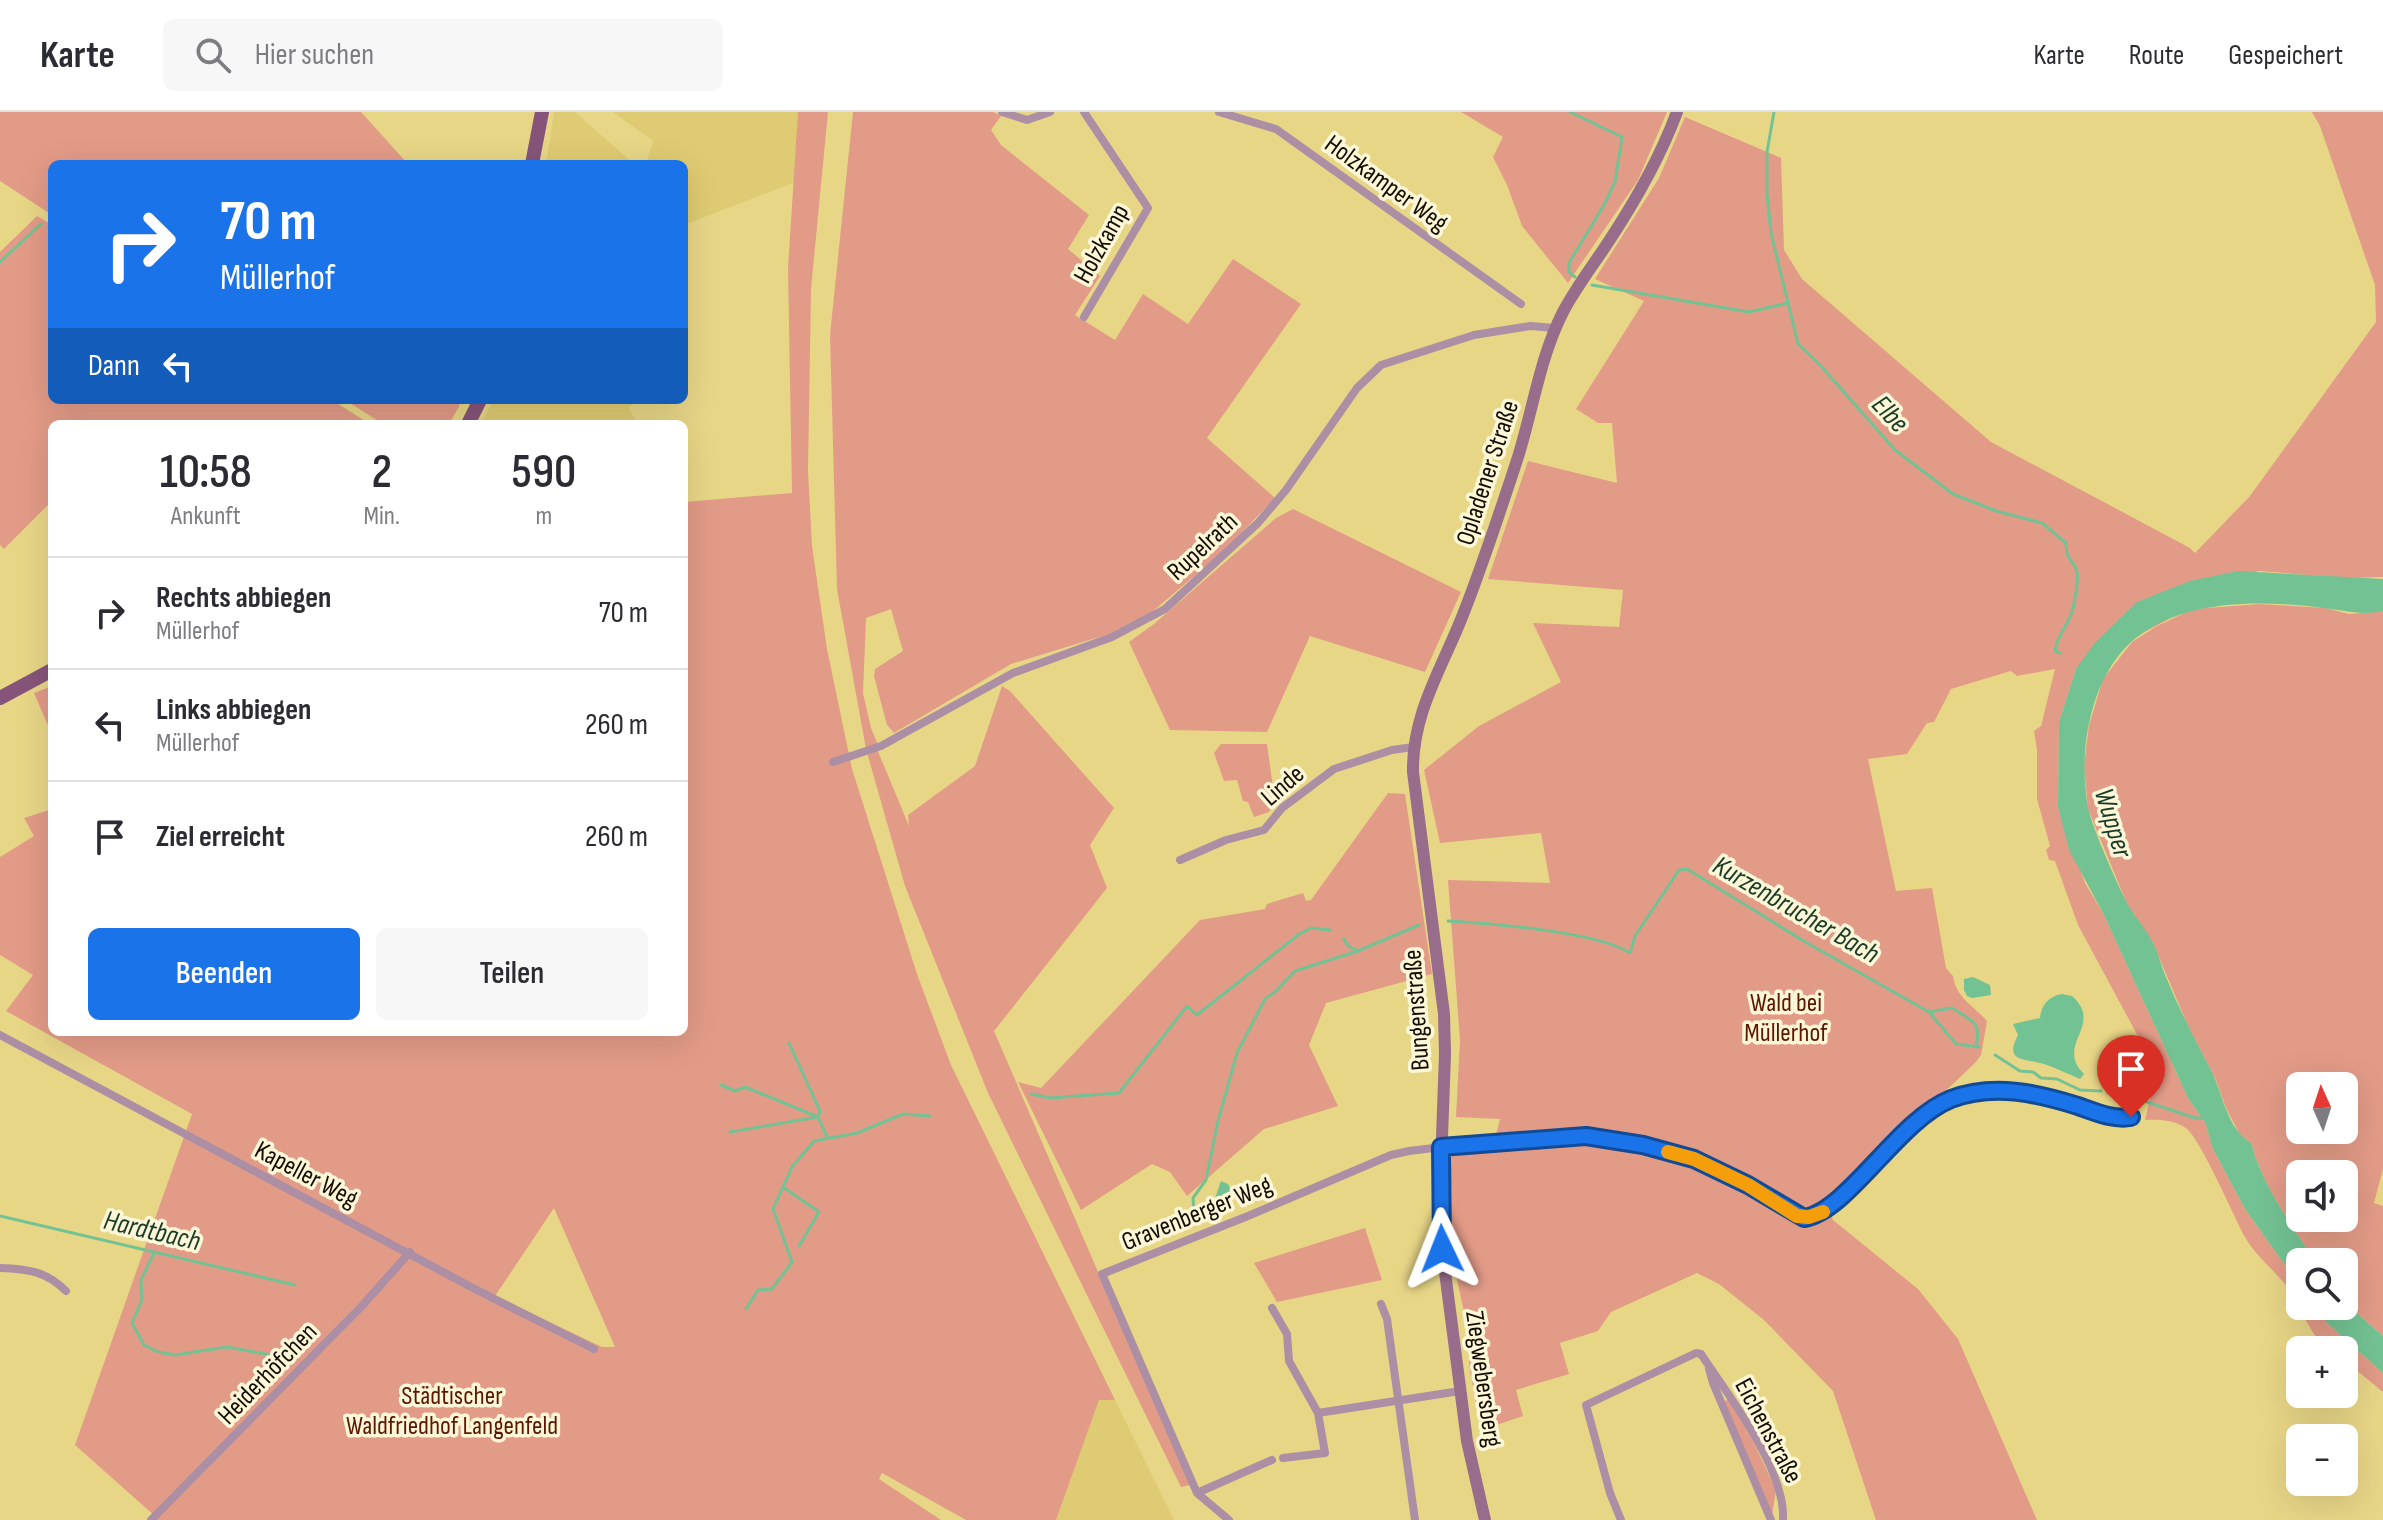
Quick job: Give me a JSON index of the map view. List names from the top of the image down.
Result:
{
  "streets": {
    "main road": ["Opladener Straße", "Bungenstraße", "Ziegwebersberg"],
    "street": [
      "Holzkamper Weg",
      "Holzkamp",
      "Rupelrath",
      "Linde",
      "Kapeller Weg",
      "Gravenberger Weg",
      "Heiderhöfchen",
      "Eichenstraße"
    ]
  },
  "crossings": [
    ["Opladener Straße", "Rupelrath"],
    ["Opladener Straße", "Linde"],
    ["Opladener Straße", "Bungenstraße"],
    ["Bungenstraße", "Gravenberger Weg"],
    ["Bungenstraße", "Ziegwebersberg"],
    ["Kapeller Weg", "Heiderhöfchen"],
    ["Gravenberger Weg", "Ziegwebersberg"]
  ],
  "water": [
    "Elbe",
    "Wupper",
    "Kurzenbrucher Bach",
    "Hardtbach"
  ],
  "parks": ["Wald bei Müllerhof", "Städtischer Waldfriedhof Langenfeld"],
  "north": "top",
  "page": {
    "header": "Karte",
    "search": "Hier suchen",
    "nav": ["Karte", "Route", "Gespeichert"],
    "turn": ["70 m", "Müllerhof"],
    "then": "Dann",
    "eta": [
      "10:58",
      "Ankunft",
      "2",
      "Min.",
      "590",
      "m"
    ],
    "list": [
      {
        "name": "Rechts abbiegen",
        "note": "Müllerhof",
        "value": "70 m"
      },
      {
        "name": "Links abbiegen",
        "note": "Müllerhof",
        "value": "260 m"
      },
      {
        "name": "Ziel erreicht",
        "value": "260 m"
      }
    ],
    "buttons": ["Beenden", "Teilen"],
    "map_buttons": ["+", "−"]
  }
}
